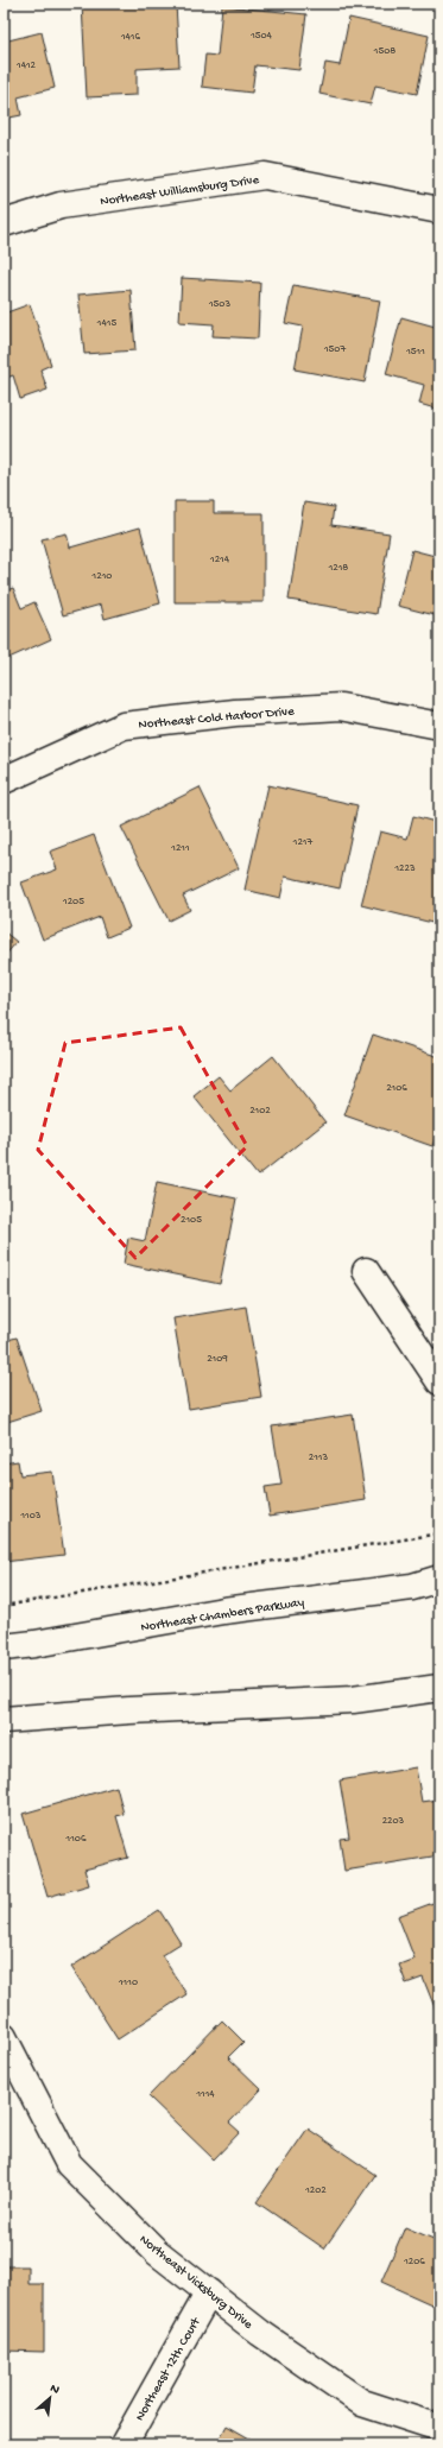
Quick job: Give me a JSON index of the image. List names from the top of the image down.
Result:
{
  "streets": {
    "street": [
      "Northeast Williamsburg Drive",
      "Northeast Cold Harbor Drive",
      "Northeast Chambers Parkway",
      "Northeast Vicksburg Drive",
      "Northeast 12th Court"
    ]
  },
  "crossings": [
    ["Northeast Vicksburg Drive", "Northeast 12th Court"]
  ],
  "house_numbers": [
    "1504",
    "1416",
    "1508",
    "1412",
    "1503",
    "1415",
    "1507",
    "1511",
    "1214",
    "1218",
    "1210",
    "1217",
    "1211",
    "1223",
    "1205",
    "2106",
    "2102",
    "2105",
    "2109",
    "2113",
    "1103",
    "2203",
    "1106",
    "1110",
    "1114",
    "1202",
    "1206"
  ],
  "north": "top right"
}
